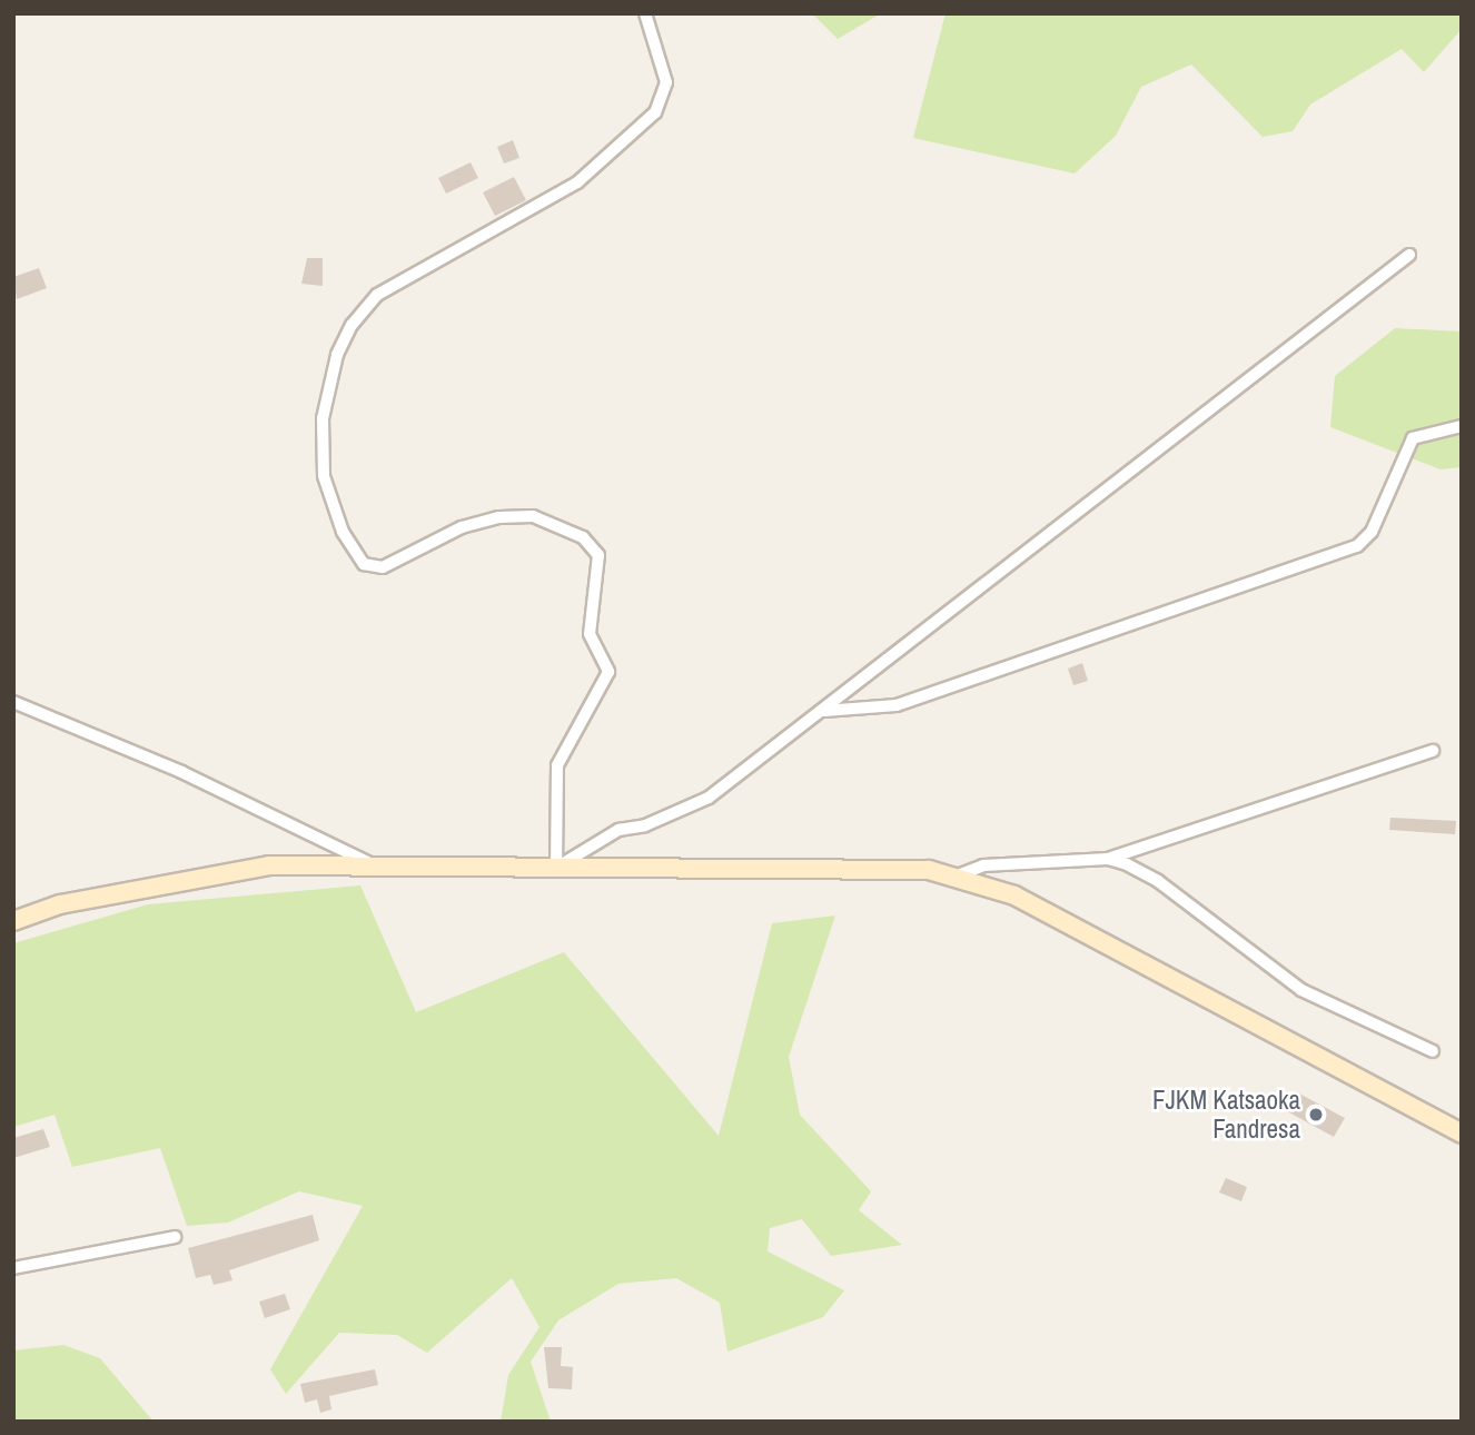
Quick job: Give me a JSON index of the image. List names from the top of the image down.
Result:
{
  "places": ["FJKM Katsaoka Fandresa"]
}
